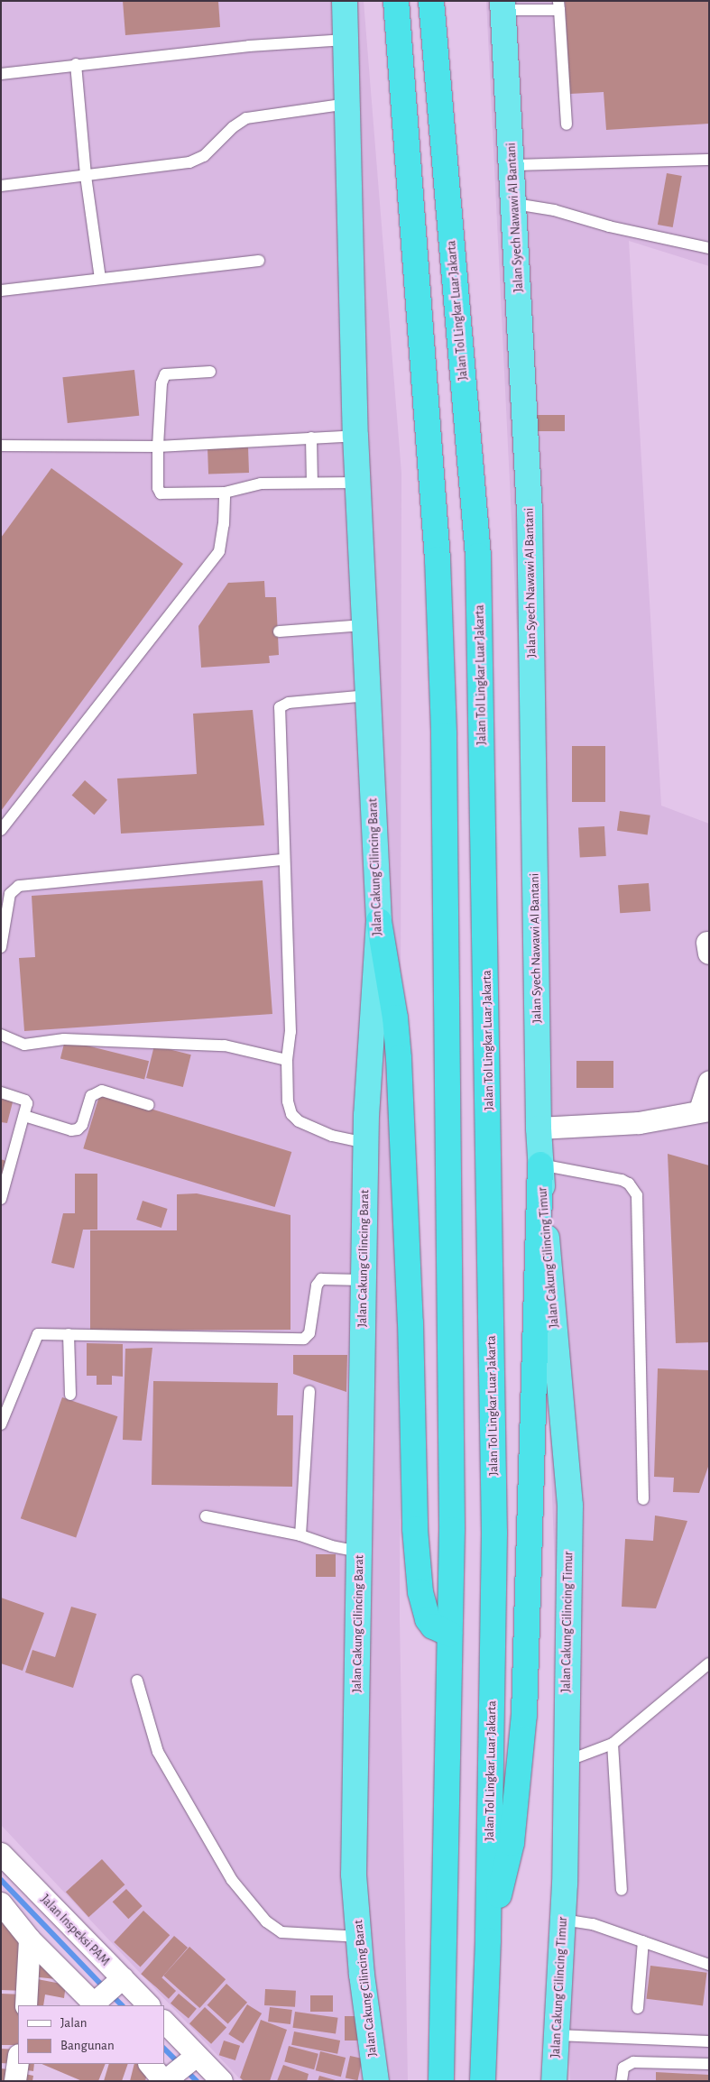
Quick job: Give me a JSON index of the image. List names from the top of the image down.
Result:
{
  "streets": {
    "highway": [
      "Jalan Syech Nawawi Al Bantani",
      "Jalan Tol Lingkar Luar Jakarta",
      "Jalan Cakung Cilincing Barat",
      "Jalan Cakung Cilincing Timur"
    ],
    "street": ["Jalan Inspeksi PAM"]
  },
  "crossings": [
    ["Jalan Syech Nawawi Al Bantani", "Jalan Cakung Cilincing Timur"]
  ],
  "legend": ["Jalan", "Bangunan"]
}
